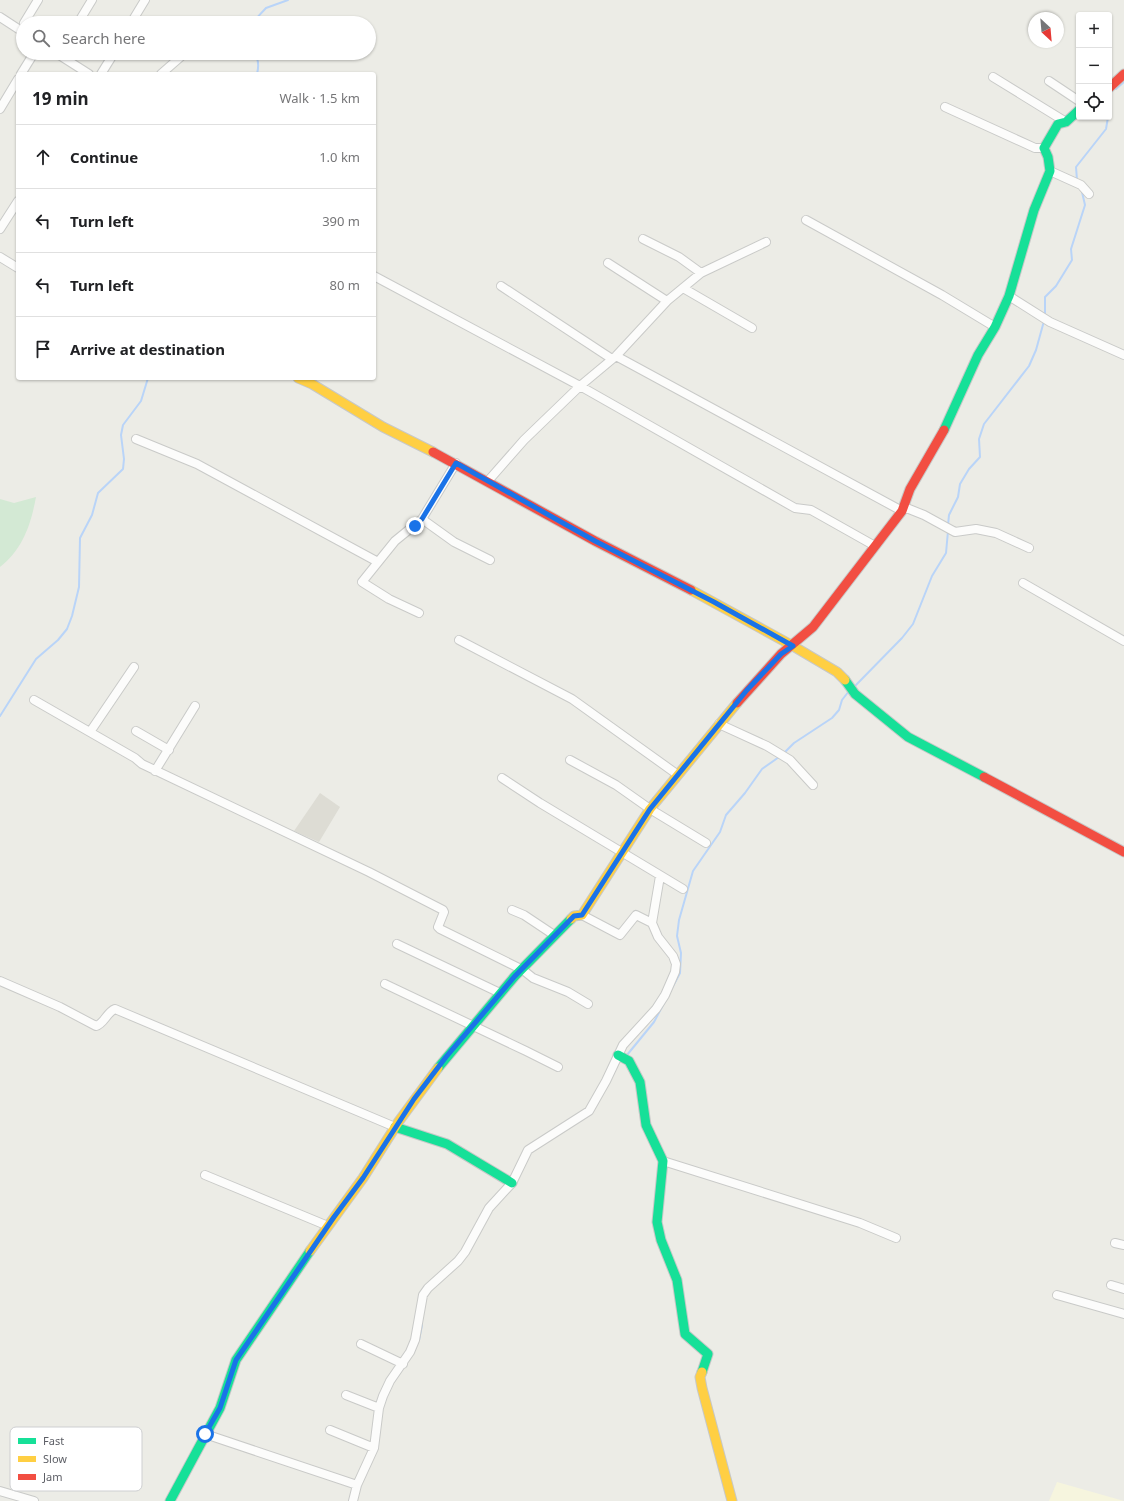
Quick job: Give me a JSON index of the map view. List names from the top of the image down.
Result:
{
  "legend": ["Fast", "Slow", "Jam"],
  "north": "bottom right",
  "page": {
    "map_buttons": ["+", "−"],
    "search": "Search here",
    "heading": ["19 min", "Walk · 1.5 km"],
    "list": [
      ["Continue", "1.0 km"],
      ["Turn left", "390 m"],
      ["Turn left", "80 m"],
      "Arrive at destination"
    ]
  }
}
